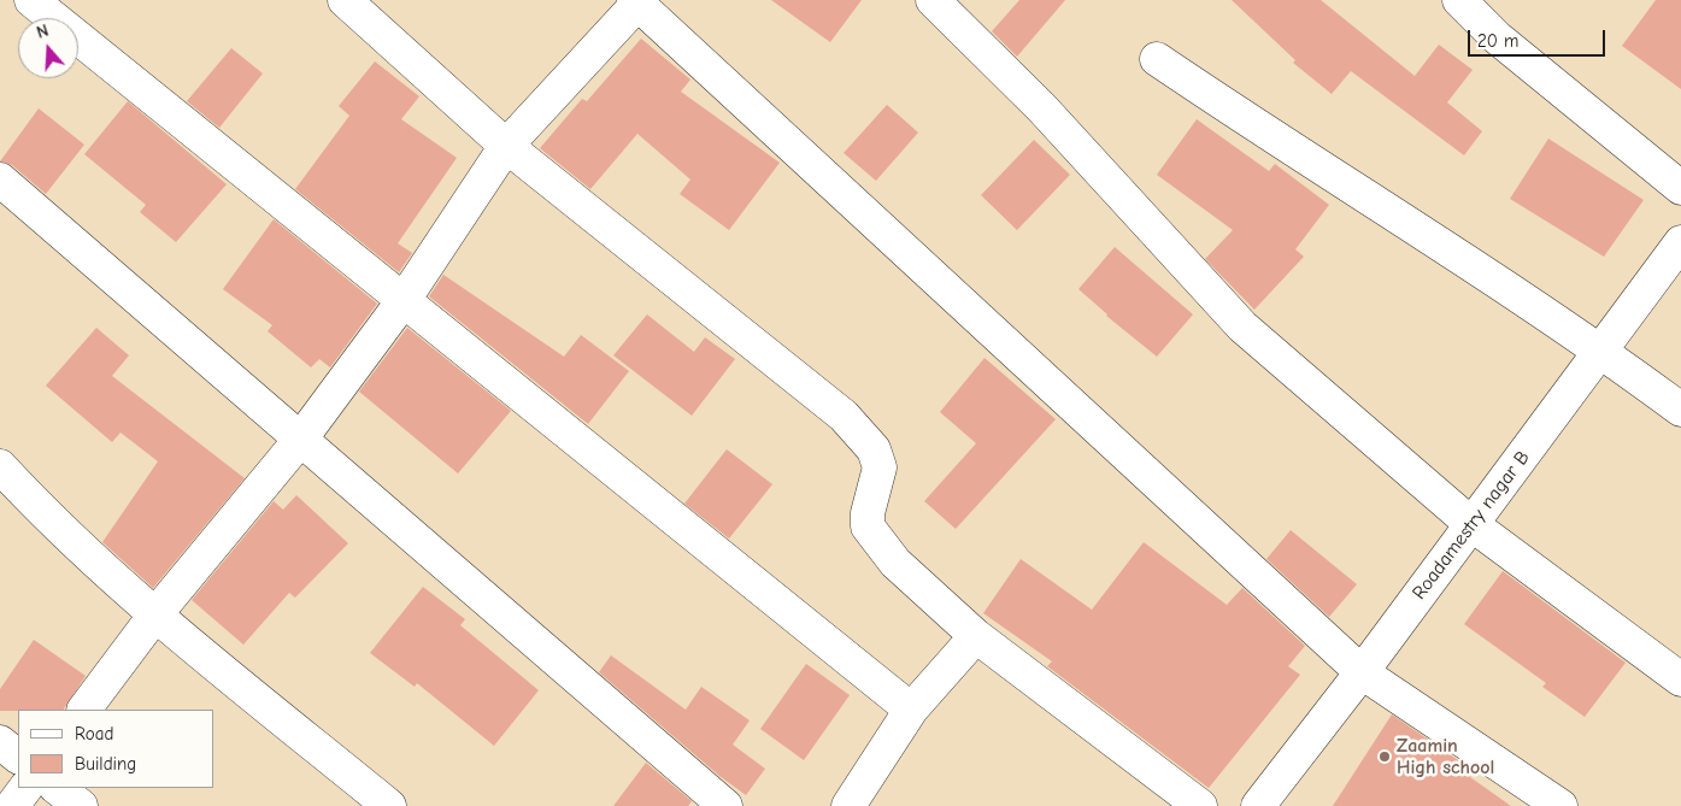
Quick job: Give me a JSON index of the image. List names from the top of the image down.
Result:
{
  "streets": {
    "street": ["Roadamestry nagar B"]
  },
  "places": ["Zaamin High school"],
  "legend": ["Road", "Building"],
  "scale_bar": "20 m",
  "north": "top"
}
